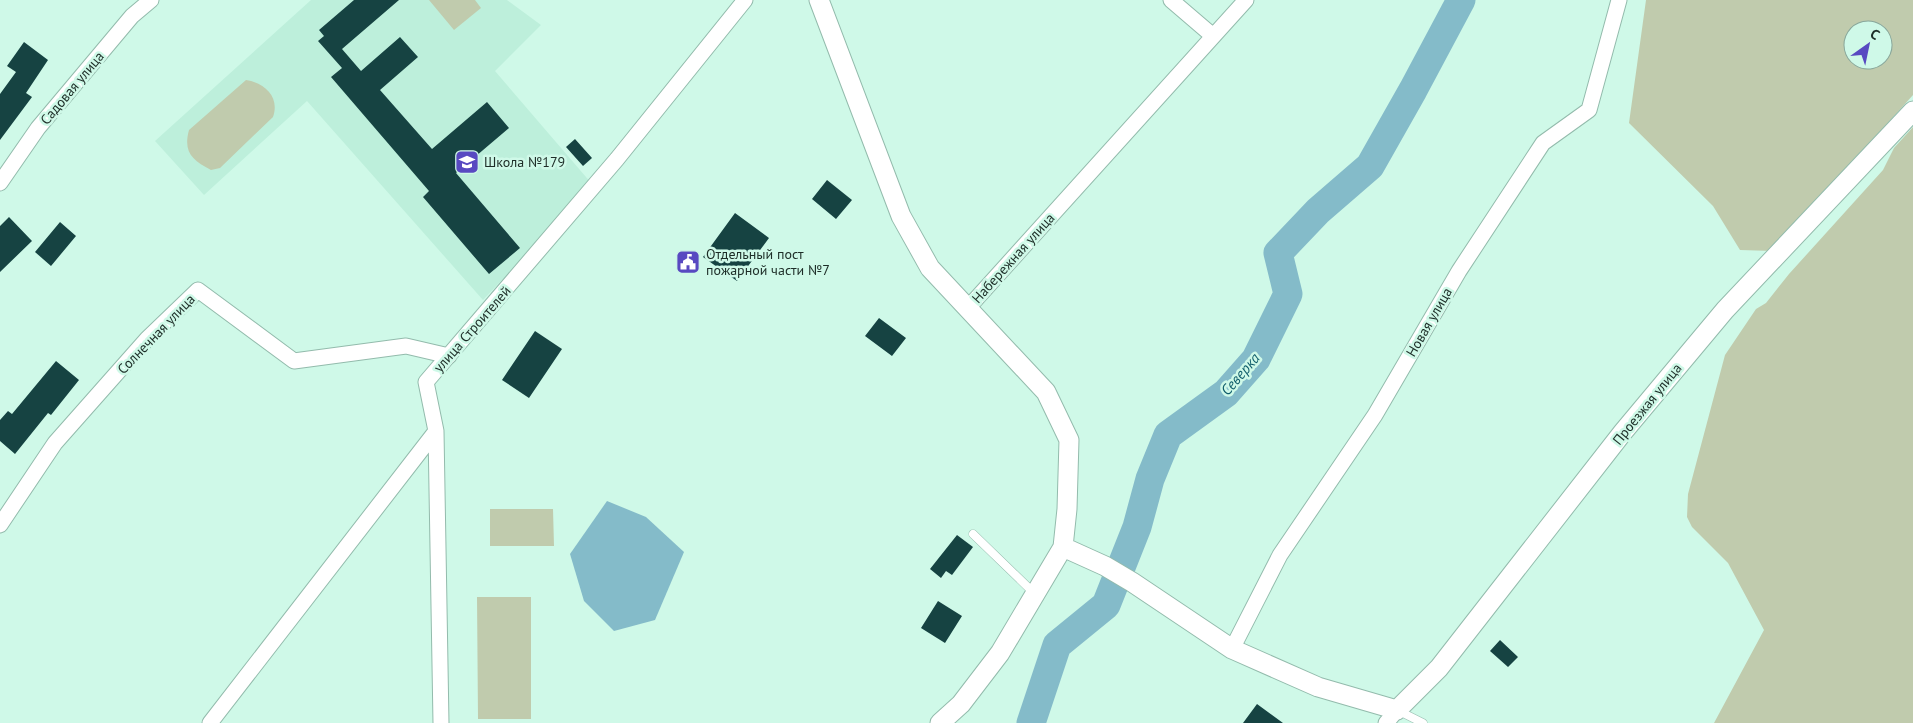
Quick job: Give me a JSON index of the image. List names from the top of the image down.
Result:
{
  "streets": {
    "street": [
      "Садовая улица",
      "Набережная улица",
      "Новая улица",
      "улица Строителей",
      "Солнечная улица",
      "Проезжая улица"
    ]
  },
  "crossings": [
    ["улица Строителей", "Солнечная улица"]
  ],
  "water": ["Северка"],
  "places": {
    "school or university": ["Школа №179"],
    "public building": ["Отдельный пост пожарной части №7"]
  },
  "north": "top right"
}
